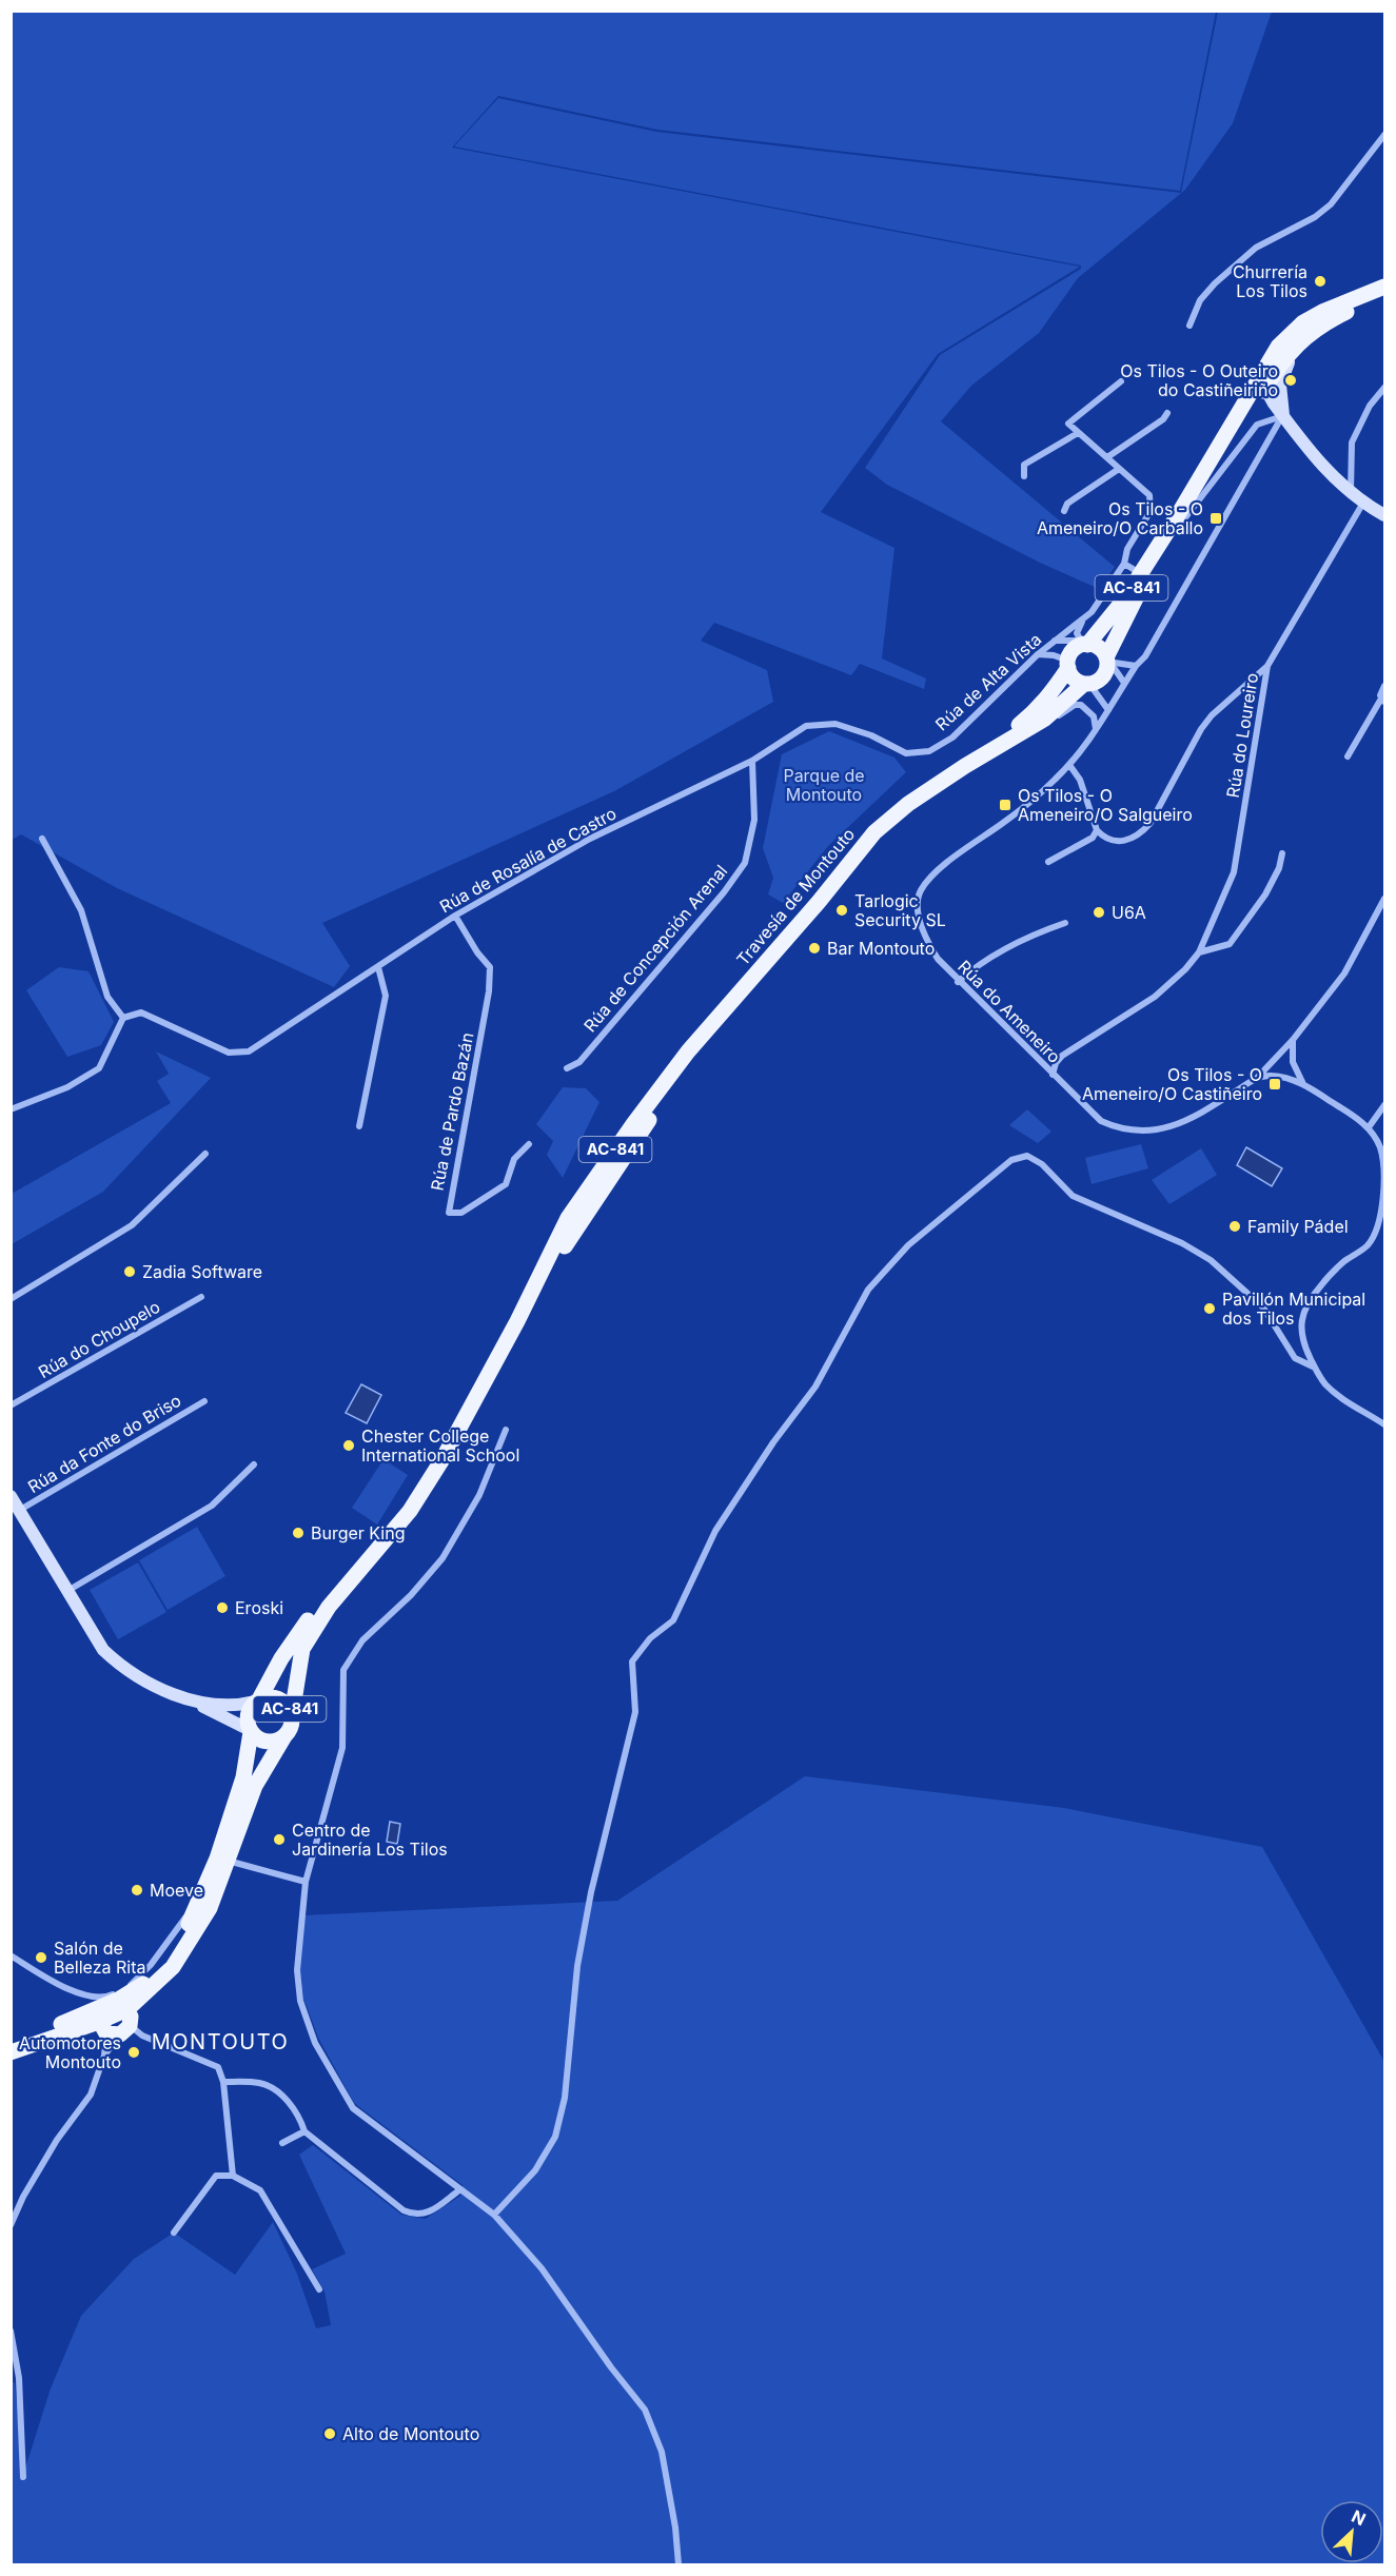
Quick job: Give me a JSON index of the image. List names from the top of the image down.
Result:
{
  "streets": {
    "main road": ["AC-841", "Travesía de Montouto"],
    "street": [
      "Rúa de Alta Vista",
      "Rúa do Loureiro",
      "Rúa de Rosalía de Castro",
      "Rúa de Concepción Arenal",
      "Rúa do Ameneiro",
      "Rúa de Pardo Bazán",
      "Rúa do Choupelo",
      "Rúa da Fonte do Briso"
    ]
  },
  "crossings": [
    ["AC-841", "Rúa de Alta Vista"],
    ["AC-841", "Travesía de Montouto"],
    ["Rúa de Alta Vista", "Rúa de Rosalía de Castro"],
    ["Rúa de Alta Vista", "Travesía de Montouto"],
    ["Rúa do Loureiro", "Rúa do Ameneiro"],
    ["Rúa de Rosalía de Castro", "Rúa de Concepción Arenal"],
    ["Rúa de Rosalía de Castro", "Rúa de Pardo Bazán"]
  ],
  "districts": ["MONTOUTO"],
  "parks": ["Parque de Montouto"],
  "places": {
    "other": [
      "Churrería Los Tilos",
      "Os Tilos - O Outeiro do Castiñeiriño",
      "Tarlogic Security SL",
      "U6A",
      "Bar Montouto",
      "Family Pádel",
      "Zadia Software",
      "Pavillón Municipal dos Tilos",
      "Chester College International School",
      "Burger King",
      "Eroski",
      "Centro de Jardinería Los Tilos",
      "Moeve",
      "Salón de Belleza Rita",
      "Automotores Montouto",
      "Alto de Montouto"
    ],
    "transit": ["Os Tilos - O Ameneiro/O Carballo", "Os Tilos - O Ameneiro/O Salgueiro", "Os Tilos - O Ameneiro/O Castiñeiro"]
  },
  "north": "top right"
}
